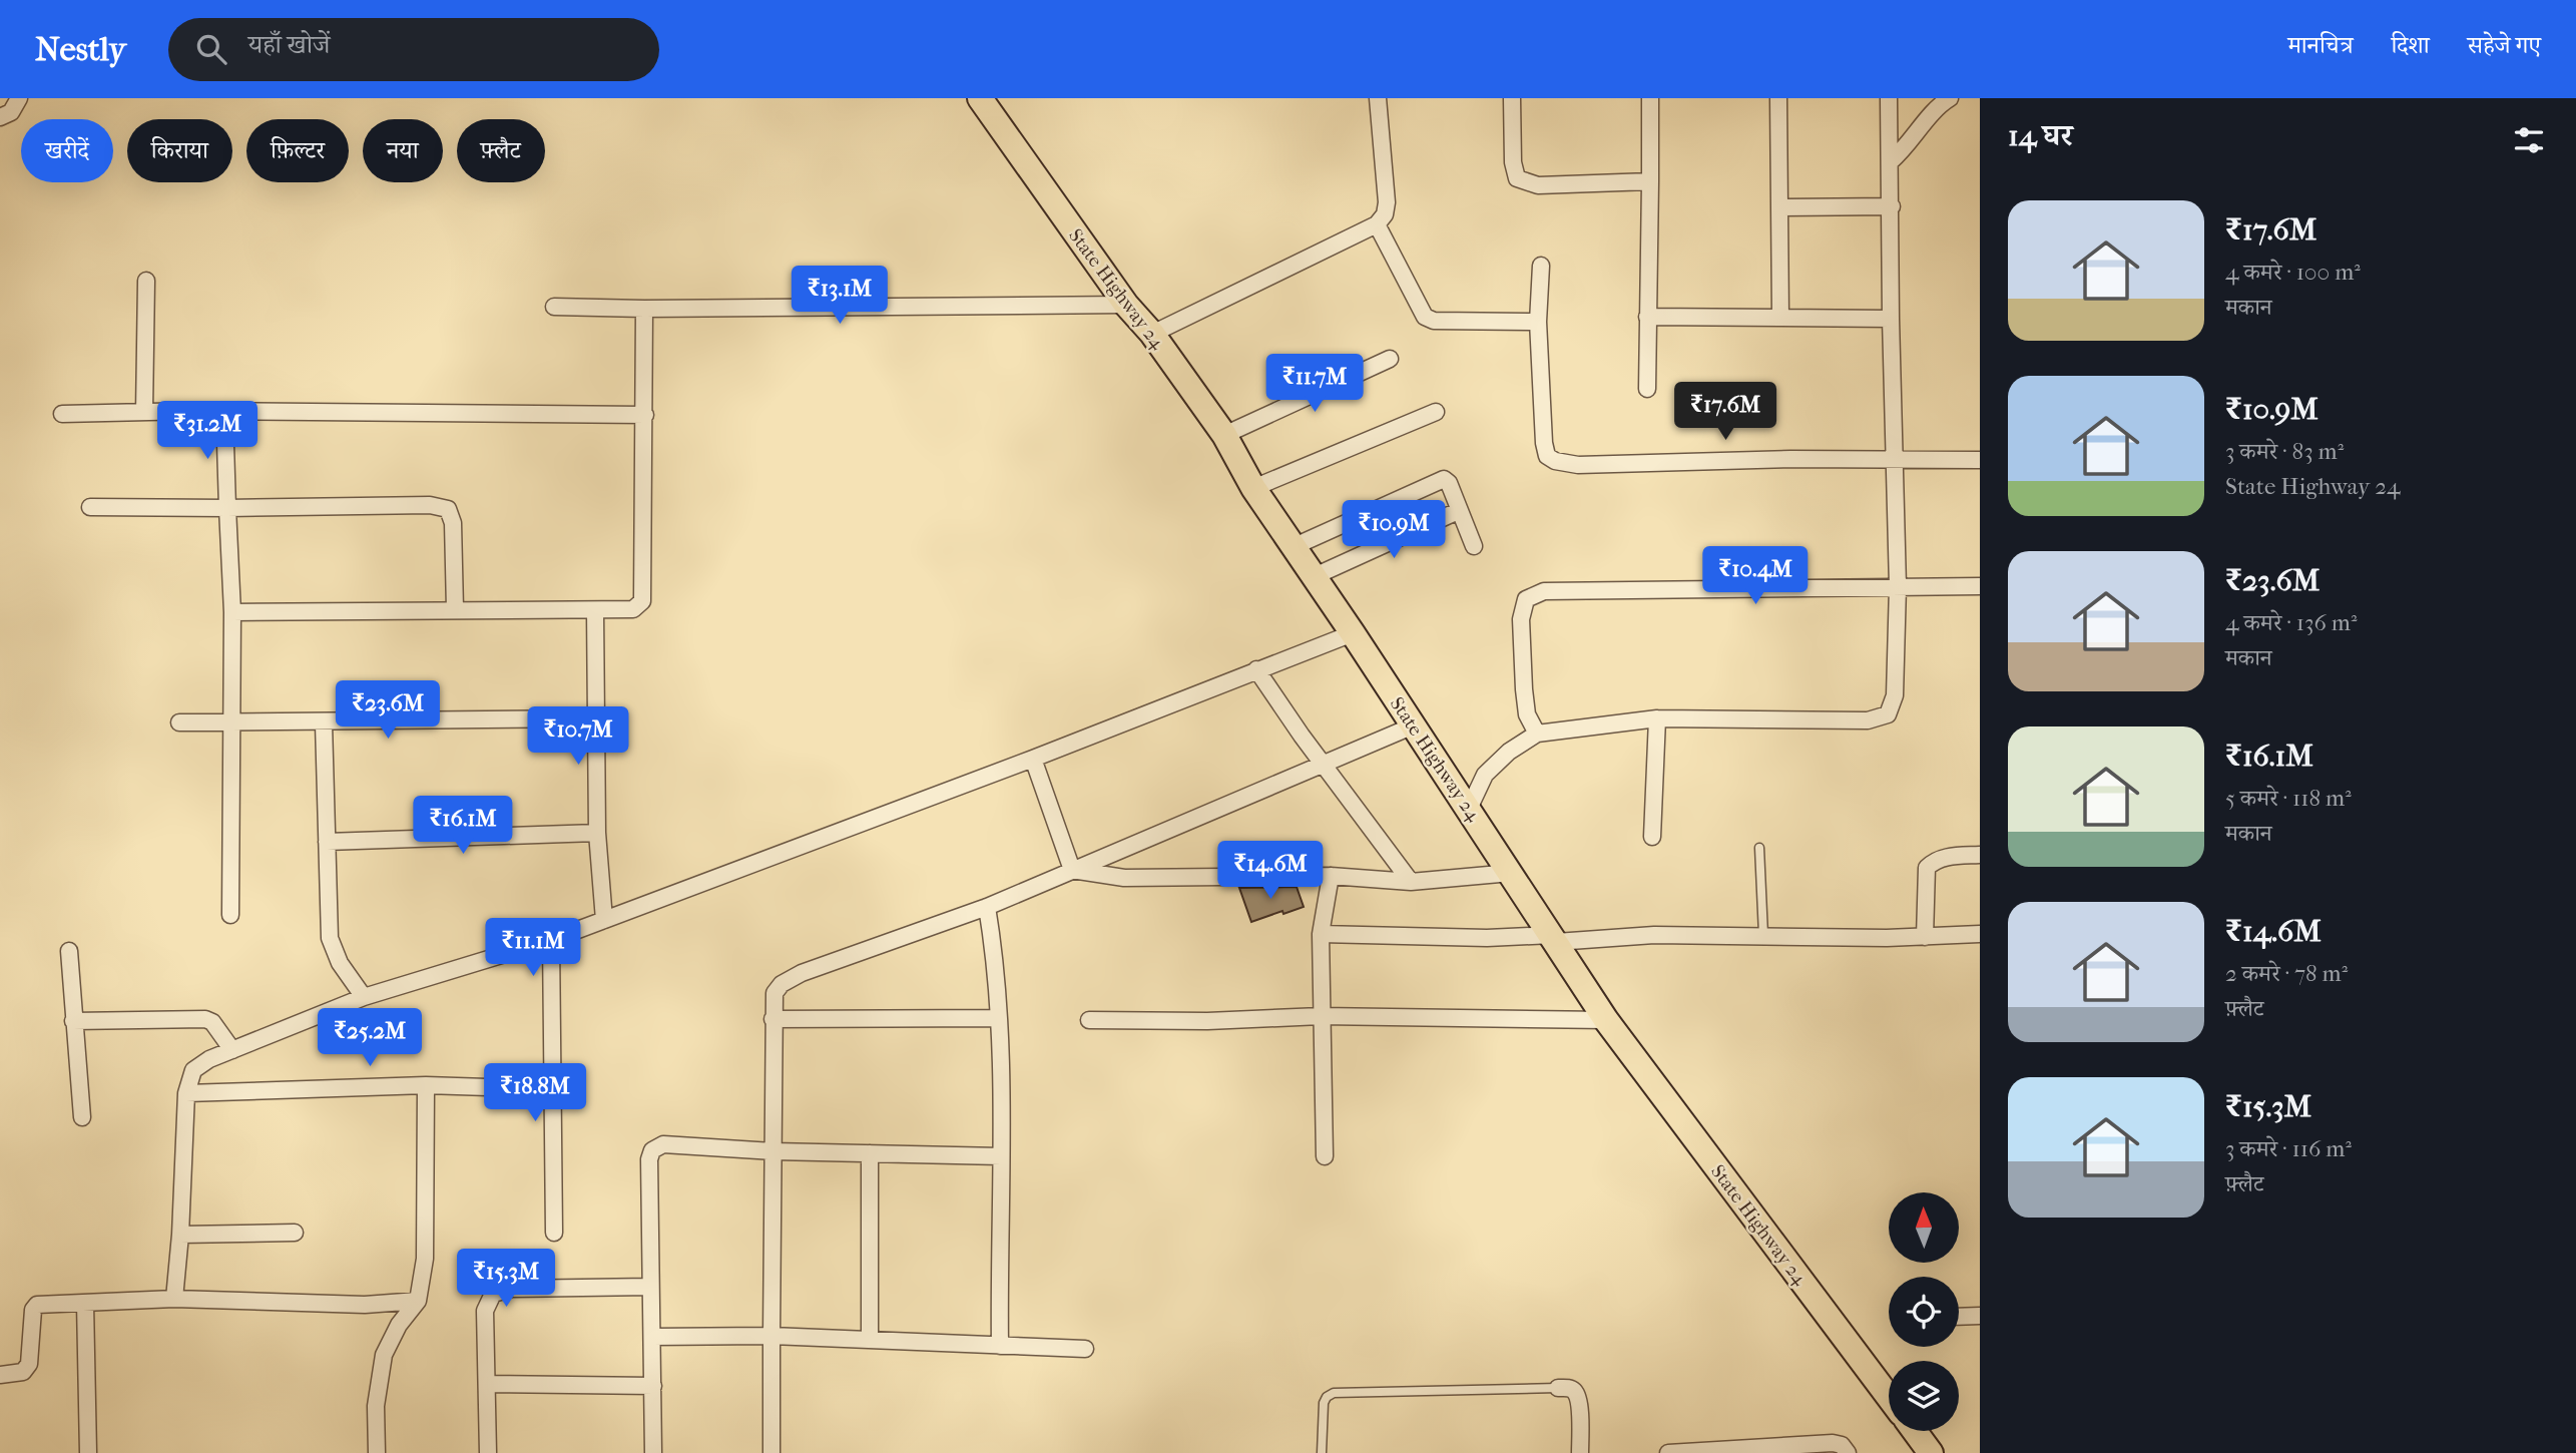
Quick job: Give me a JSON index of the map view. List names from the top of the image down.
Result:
{
  "streets": {
    "main road": ["State Highway 24"]
  },
  "north": "top",
  "page": {
    "header": "Nestly",
    "search": "यहाँ खोजें",
    "nav": ["मानचित्र", "दिशा", "सहेजे गए"],
    "heading": "14 घर",
    "chip": [
      "खरीदें",
      "किराया",
      "फ़िल्टर",
      "नया",
      "फ़्लैट"
    ],
    "list": [
      {
        "name": "₹17.6M",
        "note": "4 कमरे · 100 m² · मकान"
      },
      {
        "name": "₹10.9M",
        "note": "3 कमरे · 83 m² · State Highway 24"
      },
      {
        "name": "₹23.6M",
        "note": "4 कमरे · 136 m² · मकान"
      },
      {
        "name": "₹16.1M",
        "note": "5 कमरे · 118 m² · मकान"
      },
      {
        "name": "₹14.6M",
        "note": "2 कमरे · 78 m² · फ़्लैट"
      },
      {
        "name": "₹15.3M",
        "note": "3 कमरे · 116 m² · फ़्लैट"
      }
    ],
    "price": [
      "₹13.1M",
      "₹11.7M",
      "₹17.6M",
      "₹31.2M",
      "₹10.9M",
      "₹10.4M",
      "₹23.6M",
      "₹10.7M",
      "₹16.1M",
      "₹14.6M",
      "₹11.1M",
      "₹25.2M",
      "₹18.8M",
      "₹15.3M"
    ]
  }
}
